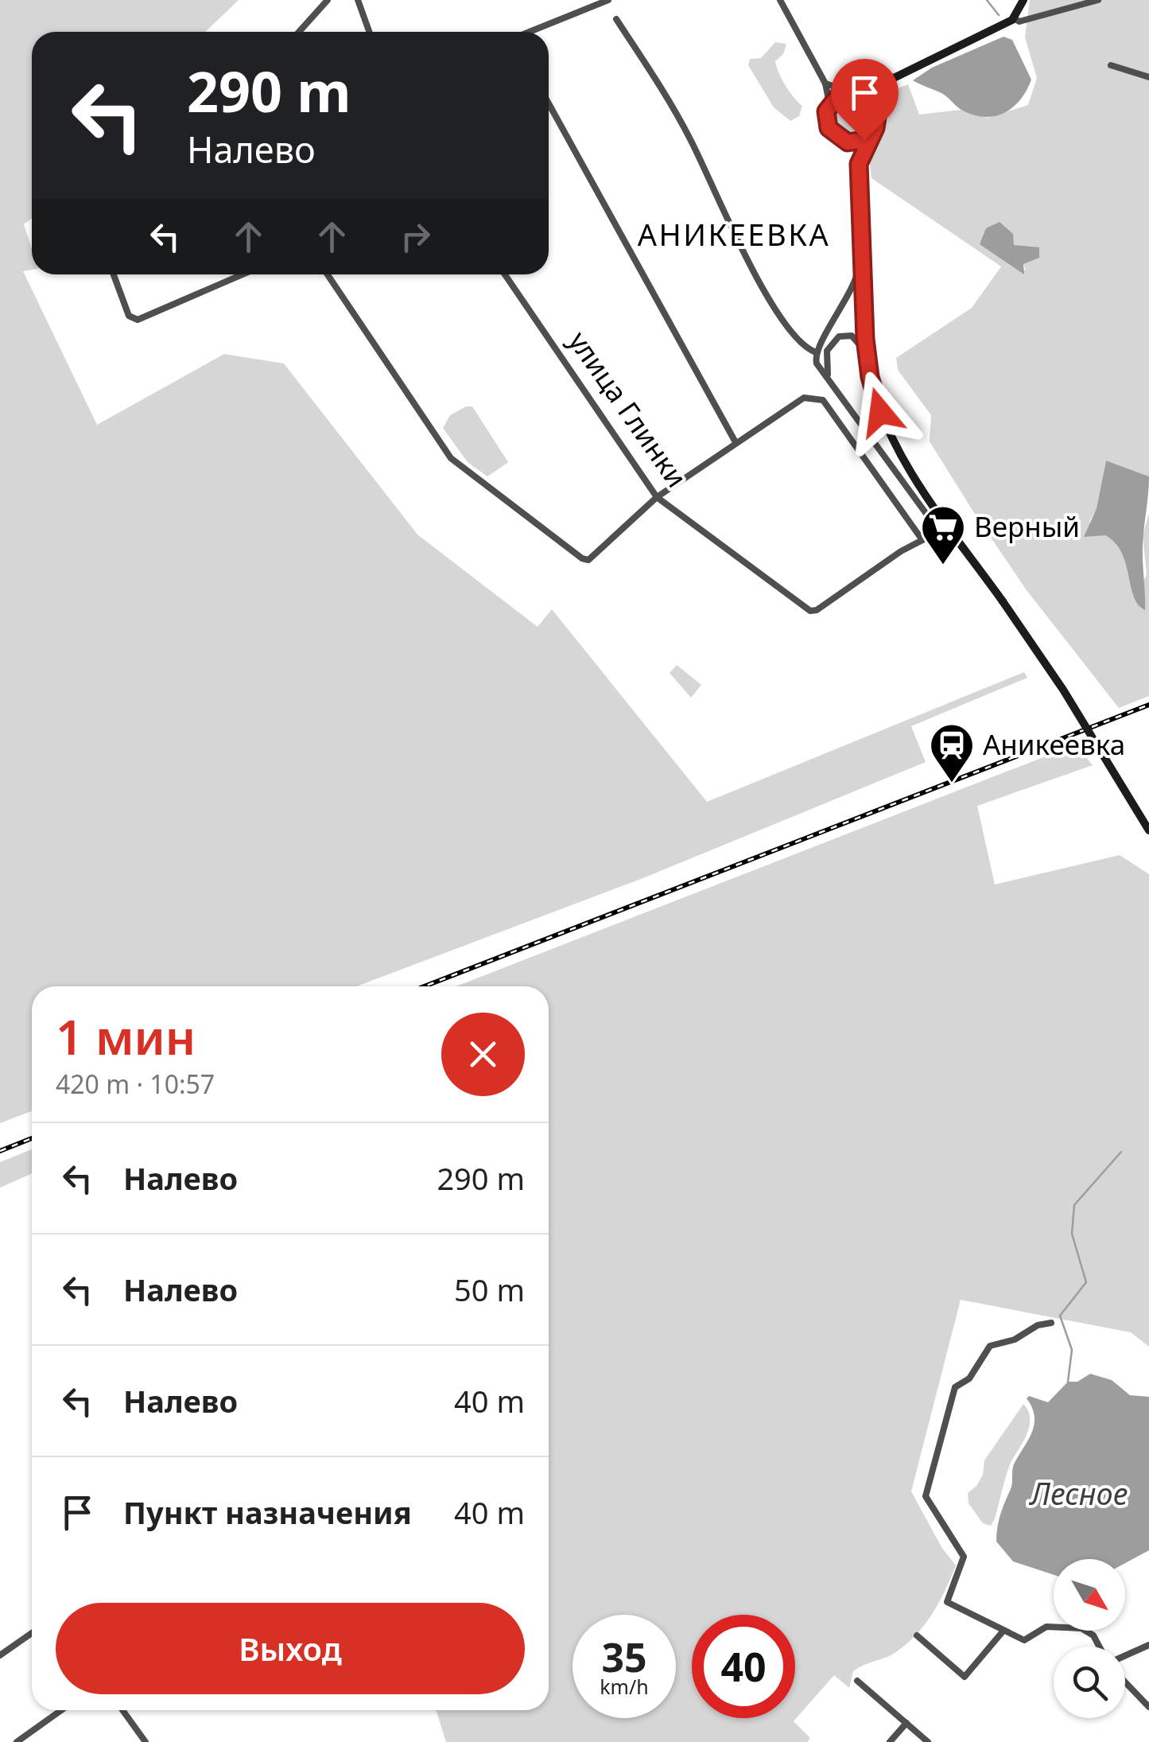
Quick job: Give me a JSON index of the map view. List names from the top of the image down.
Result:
{
  "streets": {
    "street": ["улица Глинки"]
  },
  "districts": ["АНИКЕЕВКА"],
  "water": ["Лесное"],
  "places": {
    "supermarket": ["Верный"],
    "station": ["Аникеевка"]
  },
  "north": "bottom right",
  "page": {
    "turn": ["290 m", "Налево"],
    "heading": ["1 мин", "420 m · 10:57"],
    "list": [
      {
        "name": "Налево",
        "value": "290 m"
      },
      {
        "name": "Налево",
        "value": "50 m"
      },
      {
        "name": "Налево",
        "value": "40 m"
      },
      {
        "name": "Пункт назначения",
        "value": "40 m"
      }
    ],
    "buttons": "Выход",
    "speed": "35 km/h",
    "limit": "40"
  }
}
